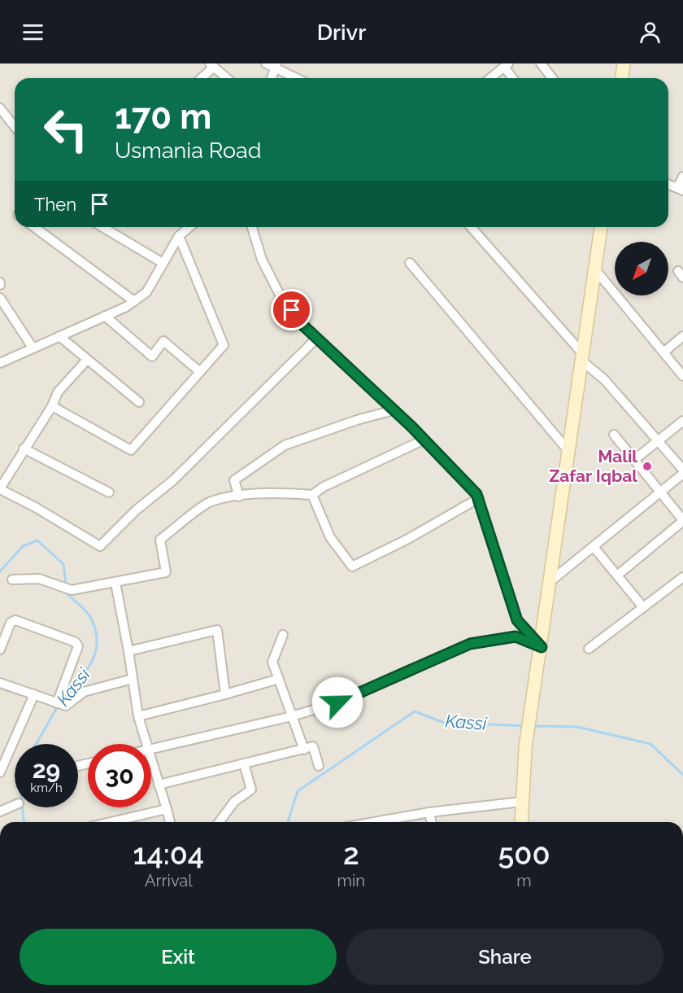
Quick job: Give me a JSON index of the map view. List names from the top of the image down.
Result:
{
  "water": ["Kassi"],
  "places": ["Malil Zafar Iqbal"],
  "north": "bottom left",
  "page": {
    "header": "Drivr",
    "turn": ["170 m", "Usmania Road"],
    "then": "Then",
    "speed": "29 km/h",
    "limit": "30",
    "eta": [
      "14:04",
      "Arrival",
      "2",
      "min",
      "500",
      "m"
    ],
    "buttons": ["Exit", "Share"]
  }
}
